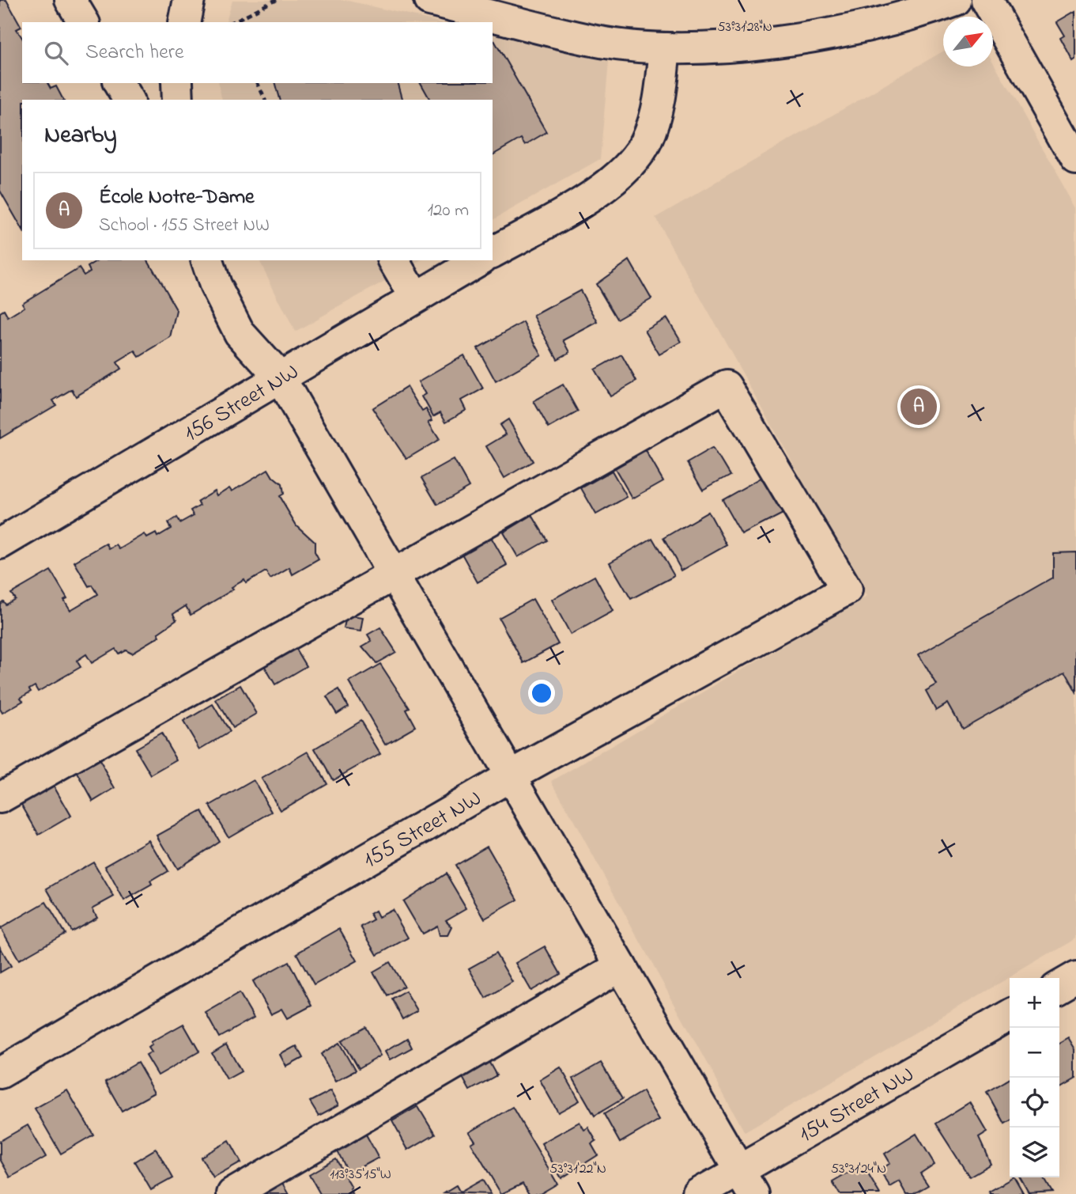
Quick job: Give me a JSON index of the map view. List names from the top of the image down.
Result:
{
  "streets": {
    "street": ["156 Street NW", "155 Street NW", "154 Street NW"]
  },
  "north": "top right",
  "page": {
    "search": "Search here",
    "heading": "Nearby",
    "list": [
      {
        "mark": "A",
        "name": "École Notre-Dame",
        "note": "School · 155 Street NW",
        "value": "120 m"
      }
    ],
    "pins": "A",
    "map_buttons": ["+", "−"]
  },
  "coordinates": [
    "53°31'28\"N",
    "53°31'22\"N",
    "53°31'24\"N",
    "113°35'15\"W"
  ]
}
